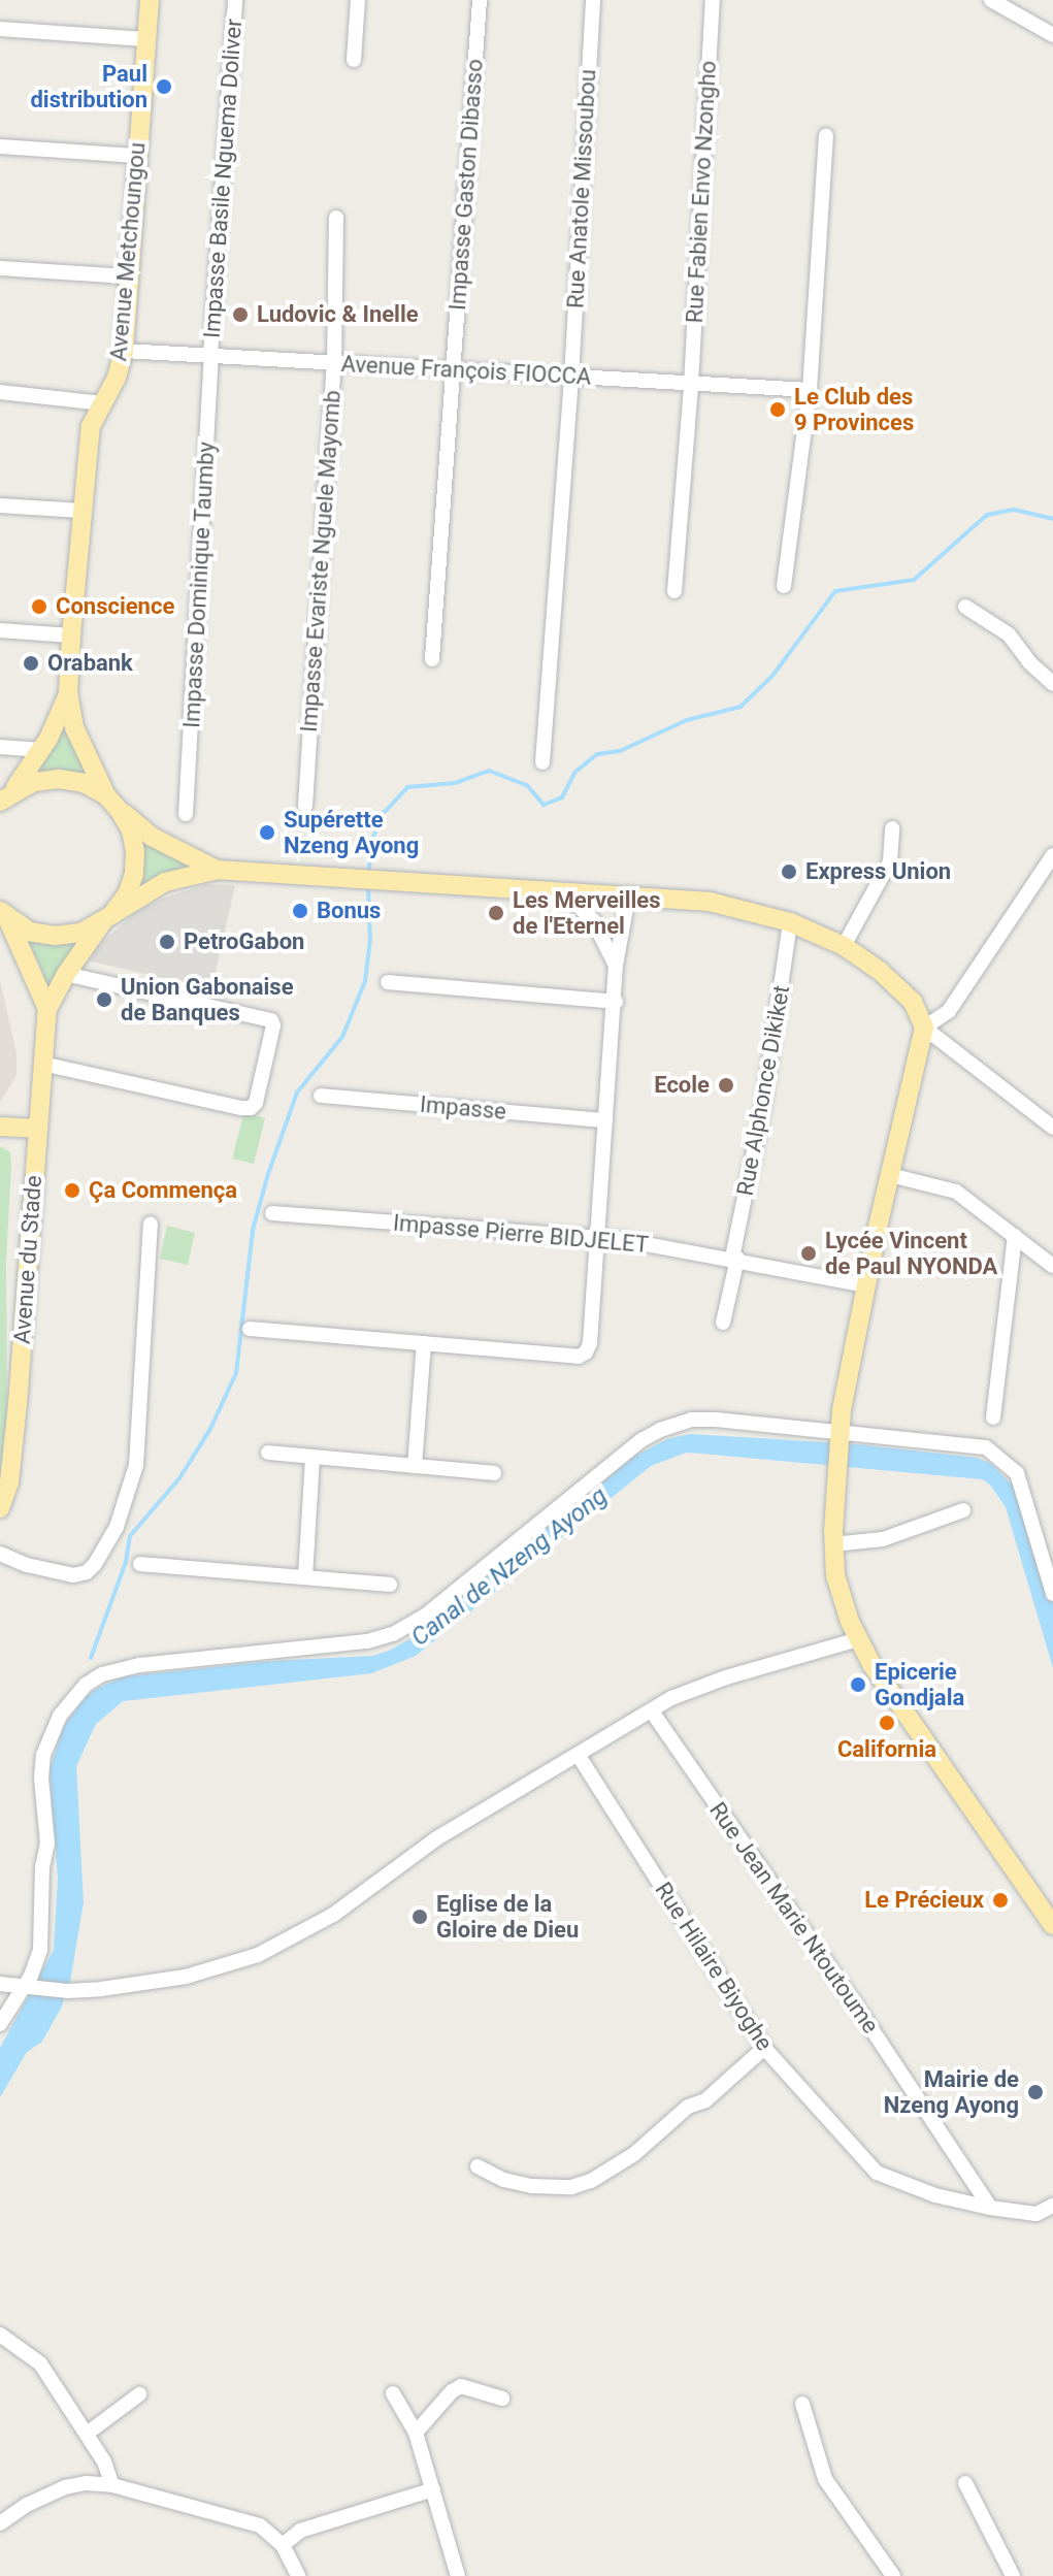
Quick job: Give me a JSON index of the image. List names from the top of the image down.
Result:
{
  "streets": {
    "main road": ["Avenue Metchoungou", "Avenue du Stade"],
    "street": [
      "Impasse Basile Nguema Doliver",
      "Impasse Gaston Dibasso",
      "Rue Anatole Missoubou",
      "Rue Fabien Envo Nzongho",
      "Avenue François FIOCCA",
      "Impasse Evariste Nguele Mayomb",
      "Impasse Dominique Taumby",
      "Rue Alphonce Dikiket",
      "Impasse",
      "Impasse Pierre BIDJELET",
      "Rue Jean Marie Ntoutoume",
      "Rue Hilaire Biyoghe"
    ]
  },
  "crossings": [
    ["Impasse Basile Nguema Doliver", "Avenue François FIOCCA"],
    ["Impasse Basile Nguema Doliver", "Impasse Dominique Taumby"],
    ["Impasse Gaston Dibasso", "Avenue François FIOCCA"],
    ["Rue Anatole Missoubou", "Avenue François FIOCCA"],
    ["Rue Fabien Envo Nzongho", "Avenue François FIOCCA"],
    ["Avenue Metchoungou", "Avenue François FIOCCA"],
    ["Avenue François FIOCCA", "Impasse Evariste Nguele Mayomb"],
    ["Avenue François FIOCCA", "Impasse Dominique Taumby"],
    ["Rue Alphonce Dikiket", "Impasse Pierre BIDJELET"],
    ["Rue Jean Marie Ntoutoume", "Rue Hilaire Biyoghe"]
  ],
  "water": ["Canal de Nzeng Ayong"],
  "places": [
    "Paul distribution",
    "Ludovic & Inelle",
    "Le Club des 9 Provinces",
    "Conscience",
    "Orabank",
    "Supérette Nzeng Ayong",
    "Express Union",
    "Bonus",
    "Les Merveilles de l'Eternel",
    "PetroGabon",
    "Union Gabonaise de Banques",
    "Ecole",
    "Ça Commença",
    "Lycée Vincent de Paul NYONDA",
    "Epicerie Gondjala",
    "California",
    "Le Précieux",
    "Eglise de la Gloire de Dieu",
    "Mairie de Nzeng Ayong"
  ]
}
